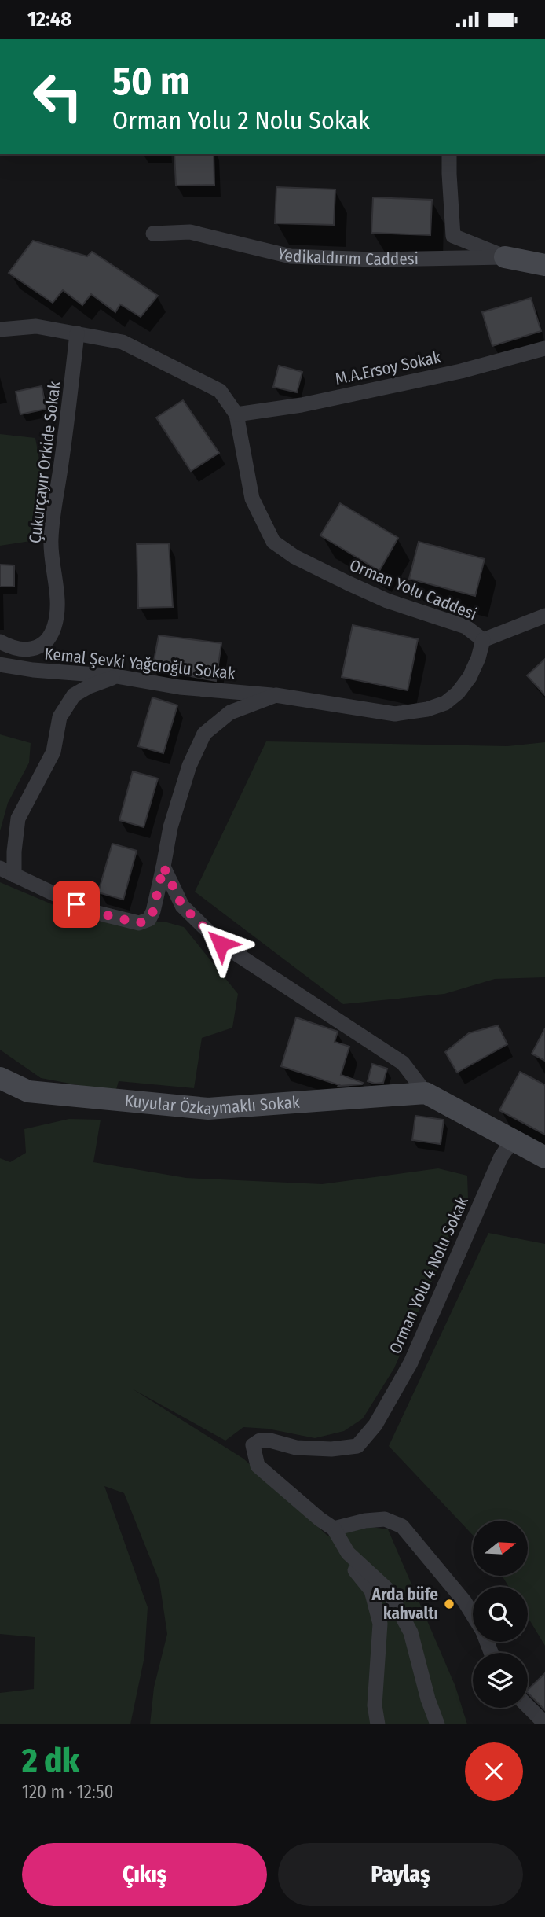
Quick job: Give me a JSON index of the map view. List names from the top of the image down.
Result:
{
  "streets": {
    "street": [
      "Yedikaldırım Caddesi",
      "M.A.Ersoy Sokak",
      "Çukurçayır Orkide Sokak",
      "Orman Yolu Caddesi",
      "Kemal Şevki Yağcıoğlu Sokak",
      "Kuyular Özkaymaklı Sokak",
      "Orman Yolu 4 Nolu Sokak"
    ]
  },
  "crossings": [
    ["M.A.Ersoy Sokak", "Orman Yolu Caddesi"],
    ["Çukurçayır Orkide Sokak", "Orman Yolu Caddesi"],
    ["Orman Yolu Caddesi", "Kemal Şevki Yağcıoğlu Sokak"]
  ],
  "places": ["Arda büfe kahvaltı"],
  "north": "right",
  "page": {
    "status": "12:48",
    "turn": ["50 m", "Orman Yolu 2 Nolu Sokak"],
    "heading": ["2 dk", "120 m · 12:50"],
    "buttons": ["Çıkış", "Paylaş"]
  }
}
